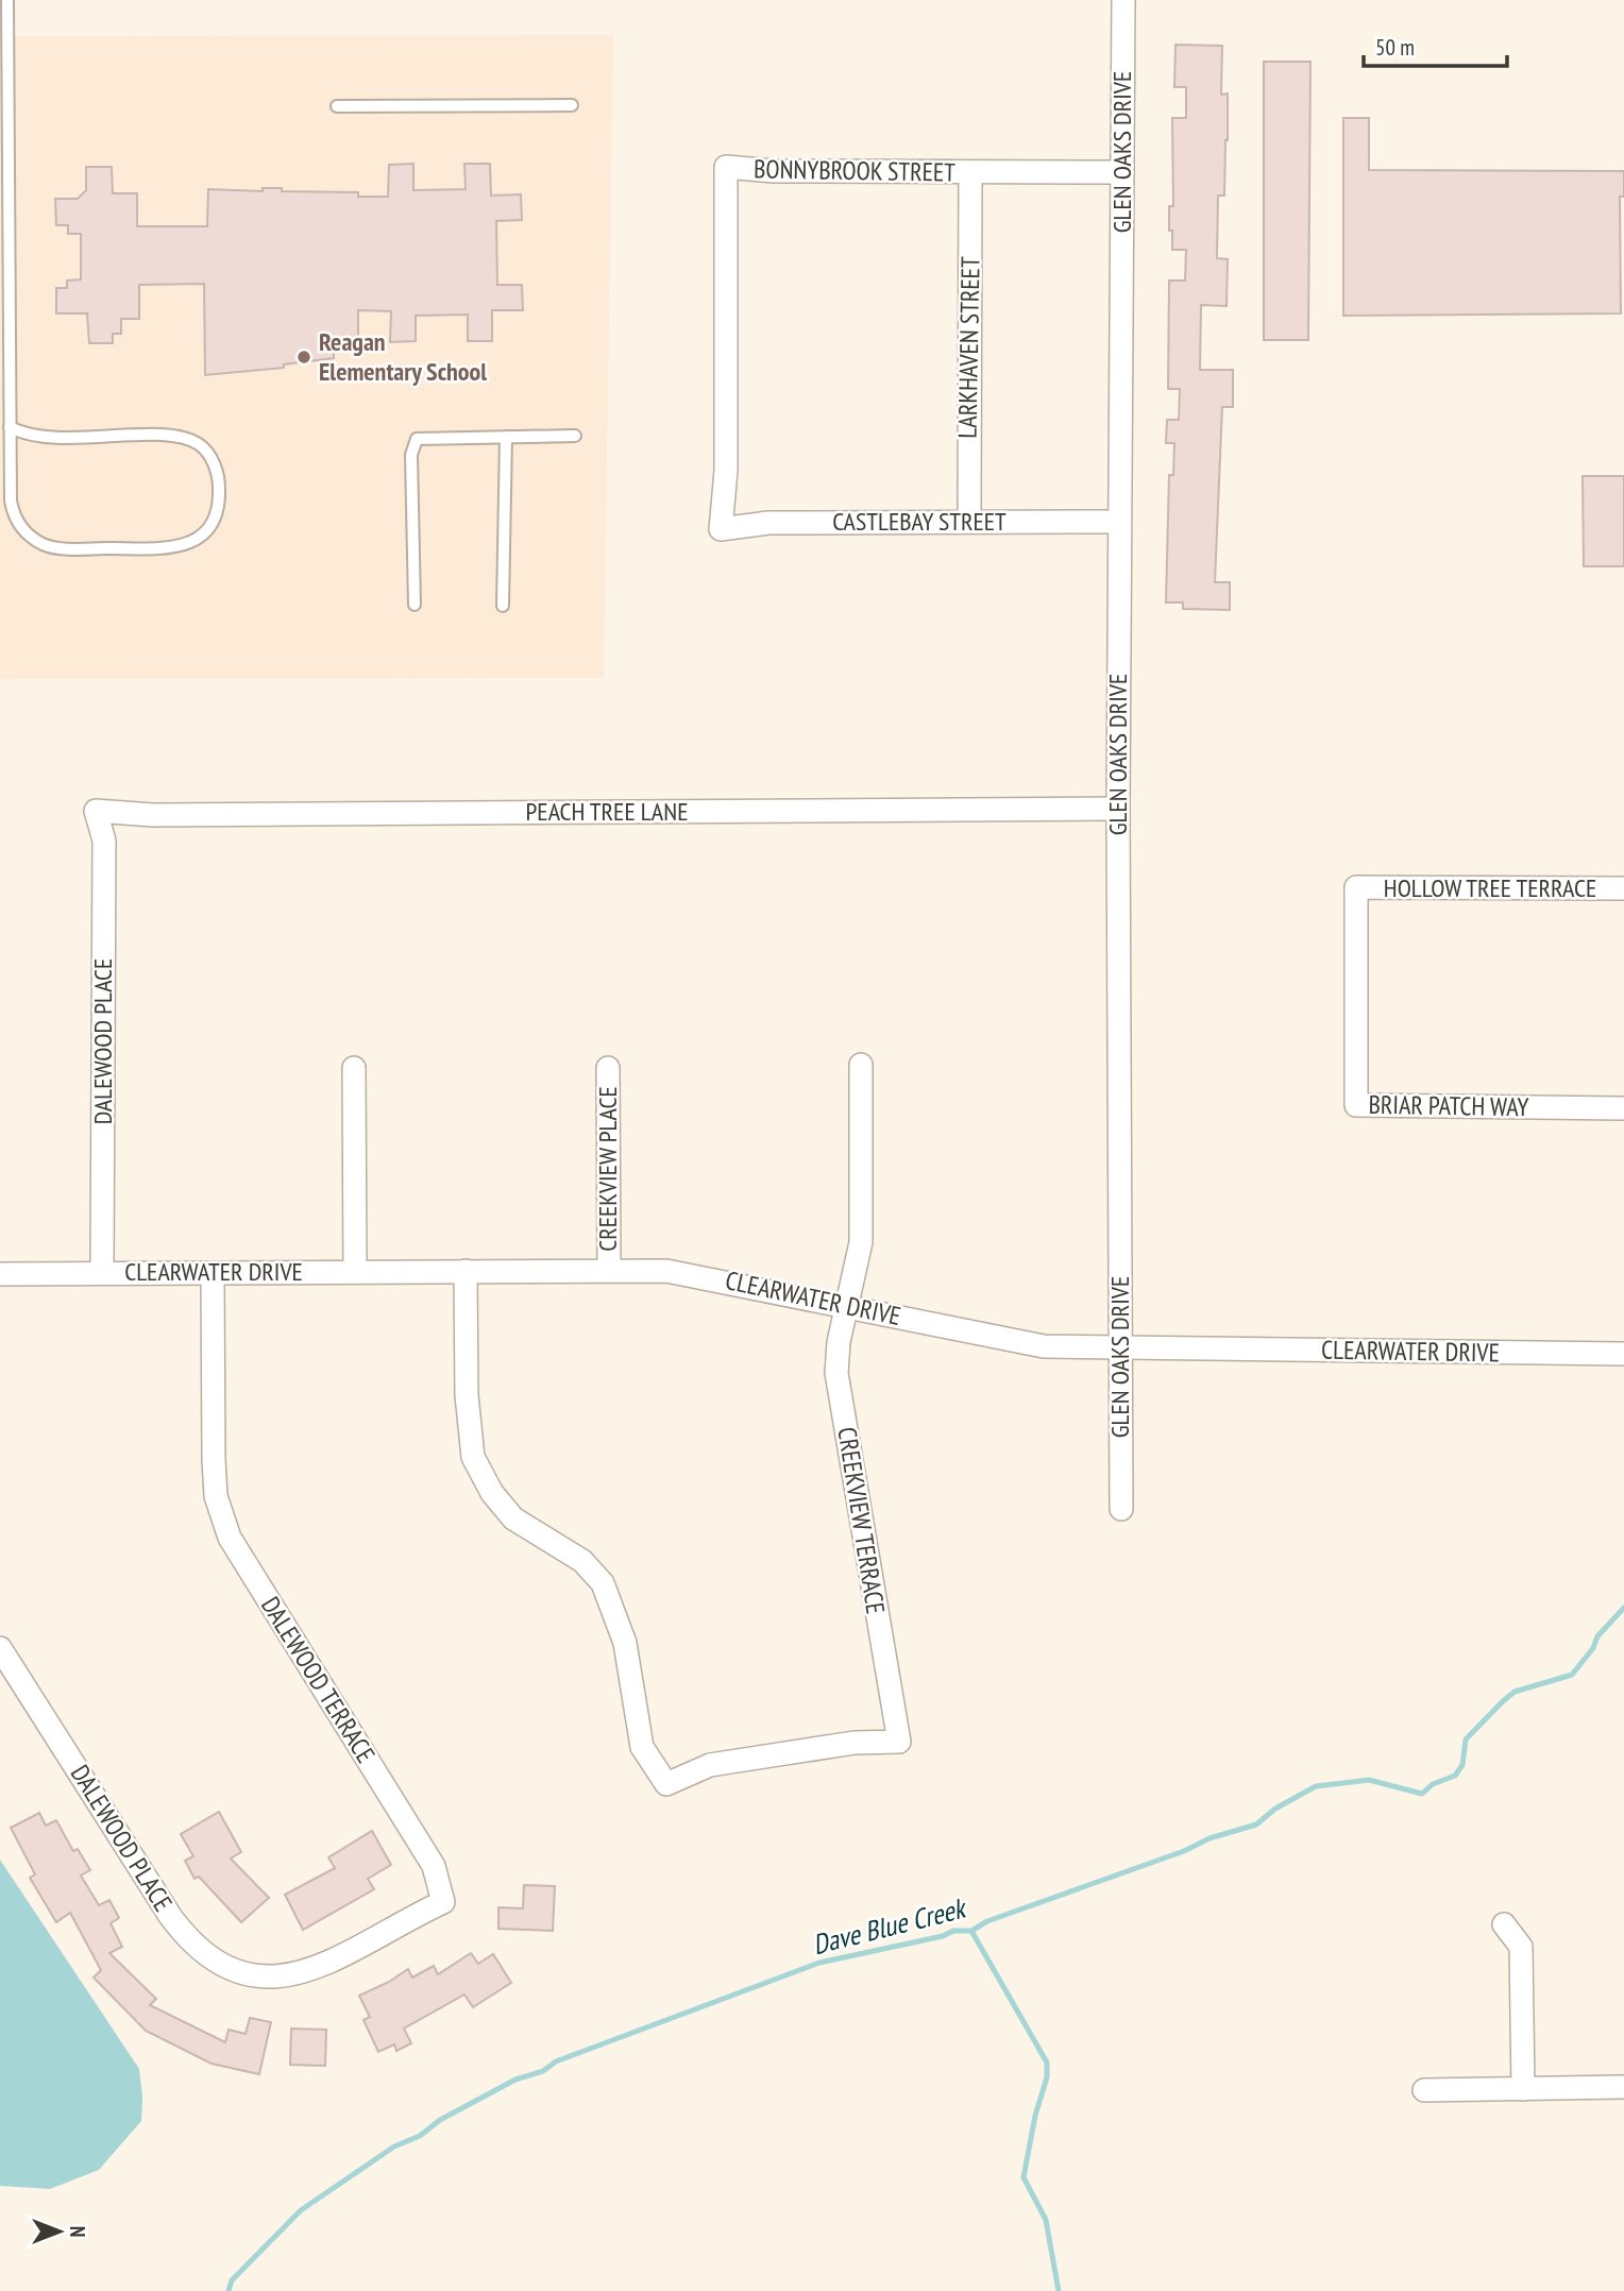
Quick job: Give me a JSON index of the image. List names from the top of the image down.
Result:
{
  "streets": {
    "street": [
      "GLEN OAKS DRIVE",
      "BONNYBROOK STREET",
      "LARKHAVEN STREET",
      "CASTLEBAY STREET",
      "PEACH TREE LANE",
      "HOLLOW TREE TERRACE",
      "DALEWOOD PLACE",
      "BRIAR PATCH WAY",
      "CREEKVIEW PLACE",
      "CLEARWATER DRIVE",
      "CREEKVIEW TERRACE",
      "DALEWOOD TERRACE"
    ]
  },
  "crossings": [
    ["GLEN OAKS DRIVE", "BONNYBROOK STREET"],
    ["GLEN OAKS DRIVE", "CASTLEBAY STREET"],
    ["GLEN OAKS DRIVE", "PEACH TREE LANE"],
    ["GLEN OAKS DRIVE", "CLEARWATER DRIVE"],
    ["BONNYBROOK STREET", "LARKHAVEN STREET"],
    ["BONNYBROOK STREET", "CASTLEBAY STREET"],
    ["LARKHAVEN STREET", "CASTLEBAY STREET"],
    ["PEACH TREE LANE", "DALEWOOD PLACE"],
    ["HOLLOW TREE TERRACE", "BRIAR PATCH WAY"],
    ["DALEWOOD PLACE", "CLEARWATER DRIVE"],
    ["DALEWOOD PLACE", "DALEWOOD TERRACE"],
    ["CREEKVIEW PLACE", "CLEARWATER DRIVE"],
    ["CLEARWATER DRIVE", "CREEKVIEW TERRACE"],
    ["CLEARWATER DRIVE", "DALEWOOD TERRACE"]
  ],
  "water": ["Dave Blue Creek"],
  "places": ["Reagan Elementary School"],
  "scale_bar": "50 m",
  "north": "right"
}
